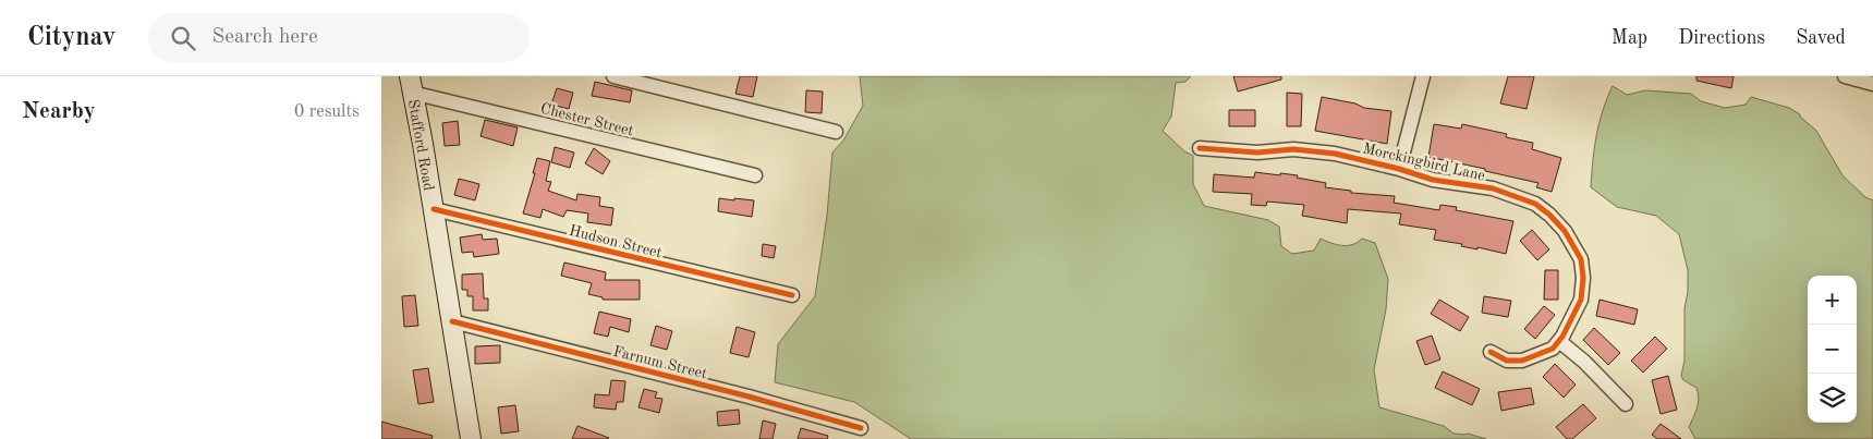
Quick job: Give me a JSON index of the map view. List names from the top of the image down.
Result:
{
  "streets": {
    "main road": ["Stafford Road"],
    "street": [
      "Chester Street",
      "Morckingbird Lane",
      "Hudson Street",
      "Farnum Street"
    ]
  },
  "crossings": [
    ["Chester Street", "Stafford Road"],
    ["Stafford Road", "Hudson Street"],
    ["Stafford Road", "Farnum Street"]
  ],
  "page": {
    "header": "Citynav",
    "search": "Search here",
    "nav": ["Map", "Directions", "Saved"],
    "heading": ["Nearby", "0 results"],
    "map_buttons": ["+", "−"]
  }
}
